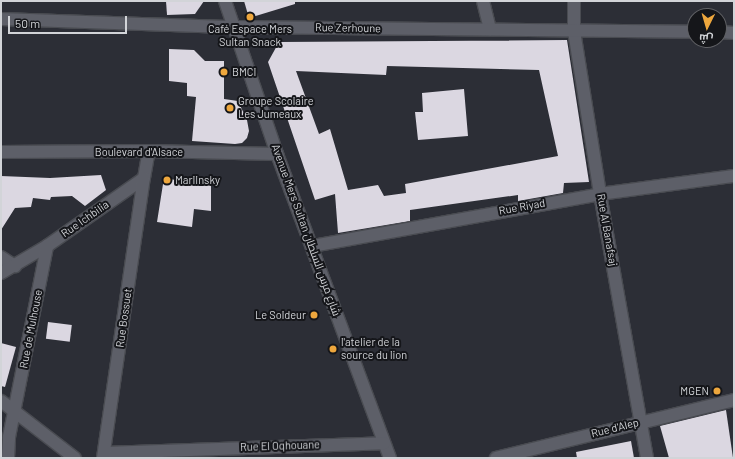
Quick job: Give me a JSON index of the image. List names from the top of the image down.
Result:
{
  "streets": {
    "street": [
      "Rue Zerhoune",
      "Boulevard d'Alsace",
      "Rue Riyad",
      "Rue Ichbilia",
      "Avenue Mers Sultan شارع مرس السلطان",
      "Rue Al Banafsaj",
      "Rue Bossuet",
      "Rue de Mulhouse",
      "Rue d'Alep",
      "Rue El Oqhouane"
    ]
  },
  "crossings": [
    ["Rue Zerhoune", "Avenue Mers Sultan شارع مرس السلطان"],
    ["Rue Zerhoune", "Rue Al Banafsaj"],
    ["Boulevard d'Alsace", "Avenue Mers Sultan شارع مرس السلطان"],
    ["Rue Riyad", "Avenue Mers Sultan شارع مرس السلطان"],
    ["Rue Riyad", "Rue Al Banafsaj"],
    ["Rue Ichbilia", "Rue Bossuet"],
    ["Rue Ichbilia", "Rue de Mulhouse"],
    ["Avenue Mers Sultan شارع مرس السلطان", "Rue El Oqhouane"],
    ["Rue Al Banafsaj", "Rue d'Alep"],
    ["Rue Bossuet", "Rue El Oqhouane"]
  ],
  "places": [
    "Café Espace Mers Sultan Snack",
    "BMCI",
    "Groupe Scolaire Les Jumeaux",
    "MarIInsky",
    "Le Soldeur",
    "l'atelier de la source du lion",
    "MGEN"
  ],
  "scale_bar": "50 m",
  "north": "bottom"
}
